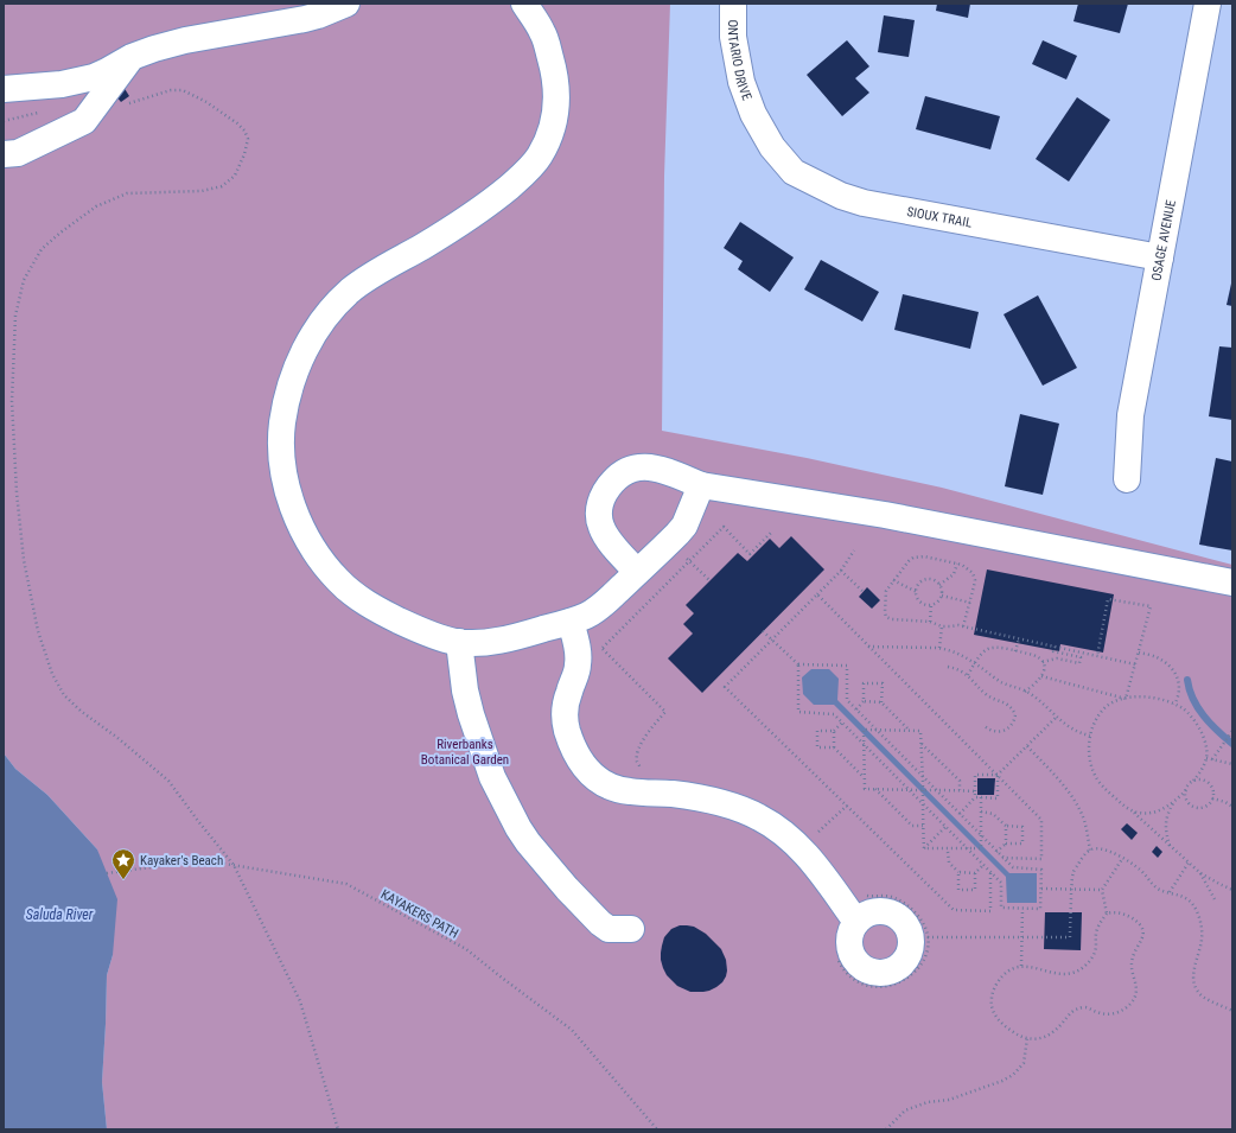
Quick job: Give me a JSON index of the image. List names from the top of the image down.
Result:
{
  "streets": {
    "street": ["ONTARIO DRIVE", "SIOUX TRAIL", "OSAGE AVENUE"],
    "path": ["KAYAKERS PATH"]
  },
  "crossings": [
    ["ONTARIO DRIVE", "SIOUX TRAIL"],
    ["SIOUX TRAIL", "OSAGE AVENUE"]
  ],
  "water": ["Saluda River"],
  "parks": ["Riverbanks Botanical Garden"],
  "places": {
    "place": ["Kayaker's Beach"]
  }
}
